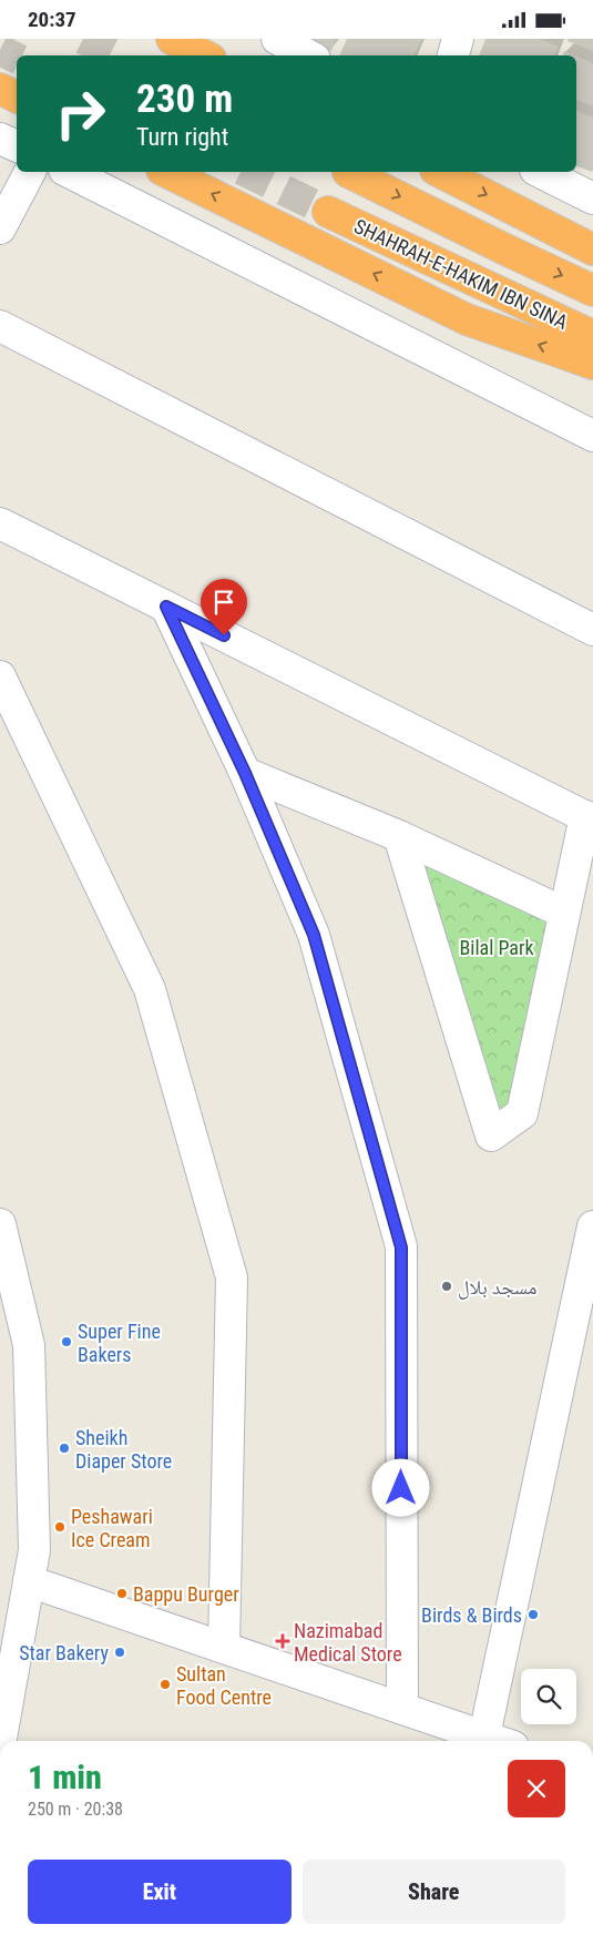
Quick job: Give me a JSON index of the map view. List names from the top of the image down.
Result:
{
  "streets": {
    "highway": ["SHAHRAH-E-HAKIM IBN SINA"]
  },
  "parks": ["Bilal Park"],
  "places": {
    "other": [
      "مسجد بلال",
      "Super Fine Bakers",
      "Sheikh Diaper Store",
      "Peshawari Ice Cream",
      "Bappu Burger",
      "Birds & Birds",
      "Star Bakery",
      "Sultan Food Centre"
    ],
    "health": ["Nazimabad Medical Store"]
  },
  "page": {
    "status": "20:37",
    "turn": ["230 m", "Turn right"],
    "heading": ["1 min", "250 m · 20:38"],
    "buttons": ["Exit", "Share"]
  }
}
